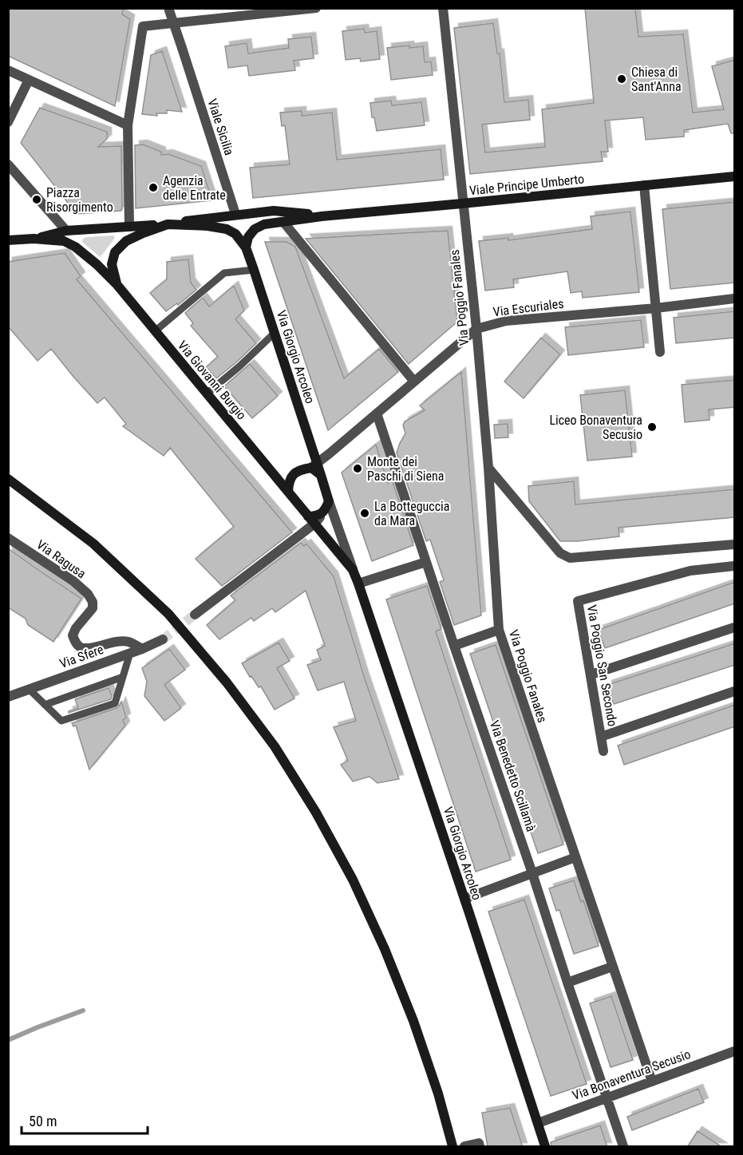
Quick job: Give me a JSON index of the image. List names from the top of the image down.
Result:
{
  "streets": {
    "main road": ["Viale Principe Umberto", "Via Giorgio Arcoleo", "Via Giovanni Burgio"],
    "street": [
      "Viale Sicilia",
      "Via Poggio Fanales",
      "Via Escuriales",
      "Via Ragusa",
      "Via Sfere",
      "Via Poggio San Secondo",
      "Via Benedetto Scillamà",
      "Via Bonaventura Secusio"
    ]
  },
  "crossings": [
    ["Viale Principe Umberto", "Via Poggio Fanales"],
    ["Via Poggio Fanales", "Via Escuriales"],
    ["Via Poggio Fanales", "Via Bonaventura Secusio"],
    ["Via Escuriales", "Via Giorgio Arcoleo"],
    ["Via Escuriales", "Via Benedetto Scillamà"],
    ["Via Giorgio Arcoleo", "Via Giovanni Burgio"],
    ["Via Giorgio Arcoleo", "Via Bonaventura Secusio"],
    ["Via Ragusa", "Via Sfere"],
    ["Via Benedetto Scillamà", "Via Bonaventura Secusio"]
  ],
  "places": [
    "Chiesa di Sant'Anna",
    "Agenzia delle Entrate",
    "Piazza Risorgimento",
    "Liceo Bonaventura Secusio",
    "Monte dei Paschi di Siena",
    "La Botteguccia da Mara"
  ],
  "scale_bar": "50 m"
}
